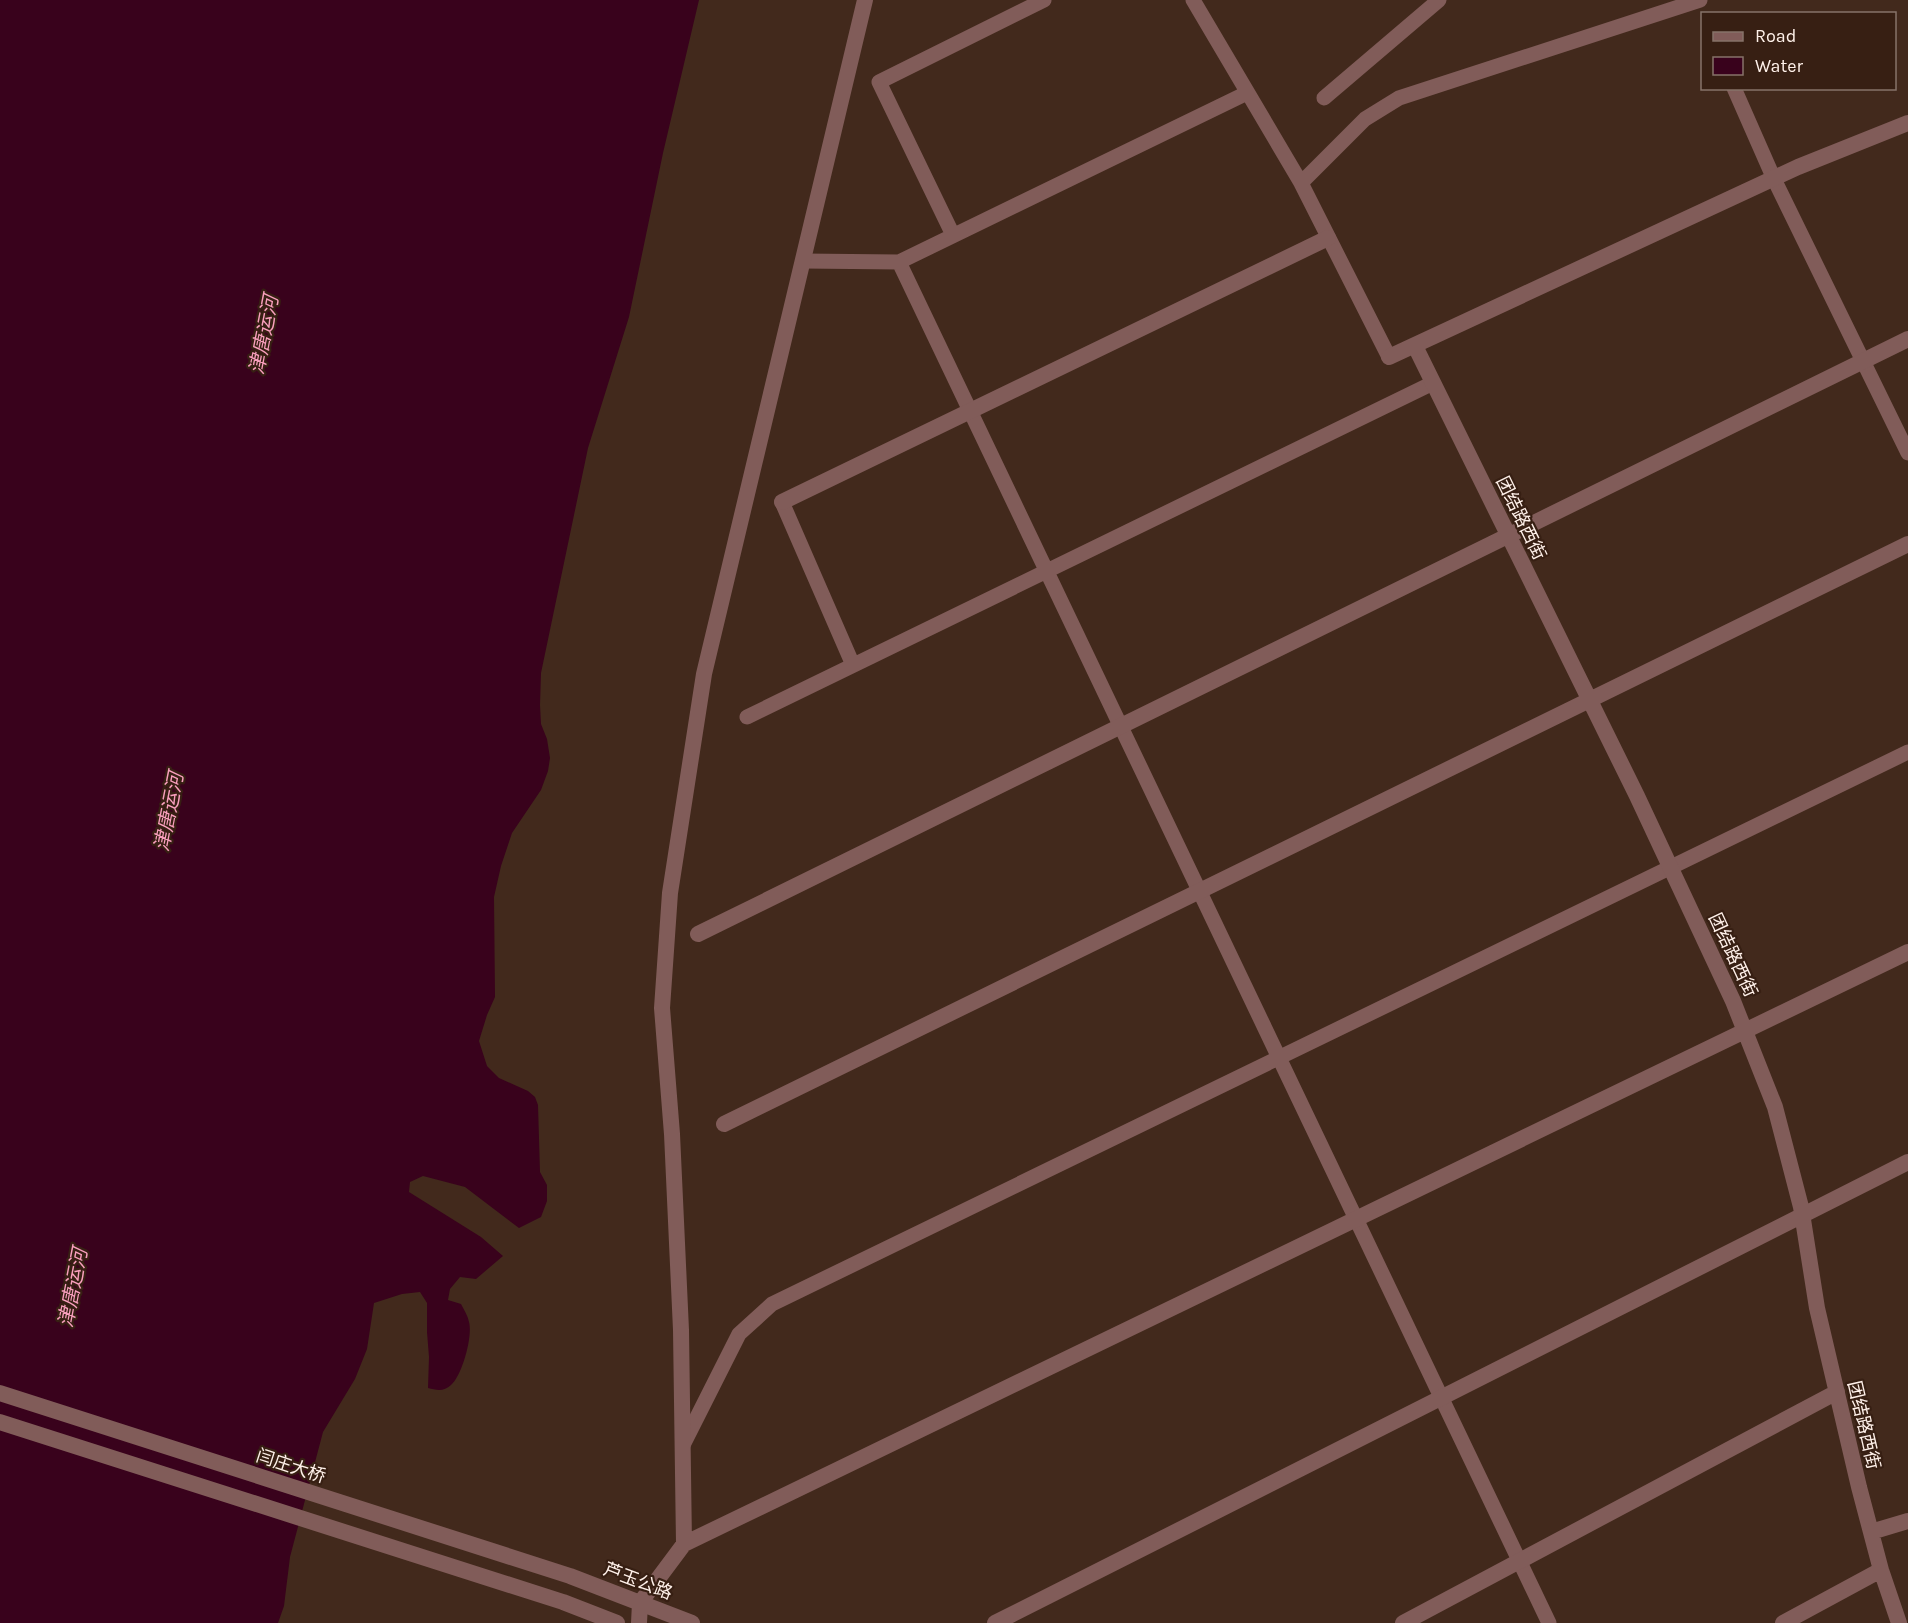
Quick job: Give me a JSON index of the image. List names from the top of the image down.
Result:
{
  "streets": {
    "street": ["团结路西街", "闫庄大桥", "芦玉公路"]
  },
  "crossings": [
    ["闫庄大桥", "芦玉公路"]
  ],
  "water": ["津唐运河"],
  "legend": ["Road", "Water"]
}
